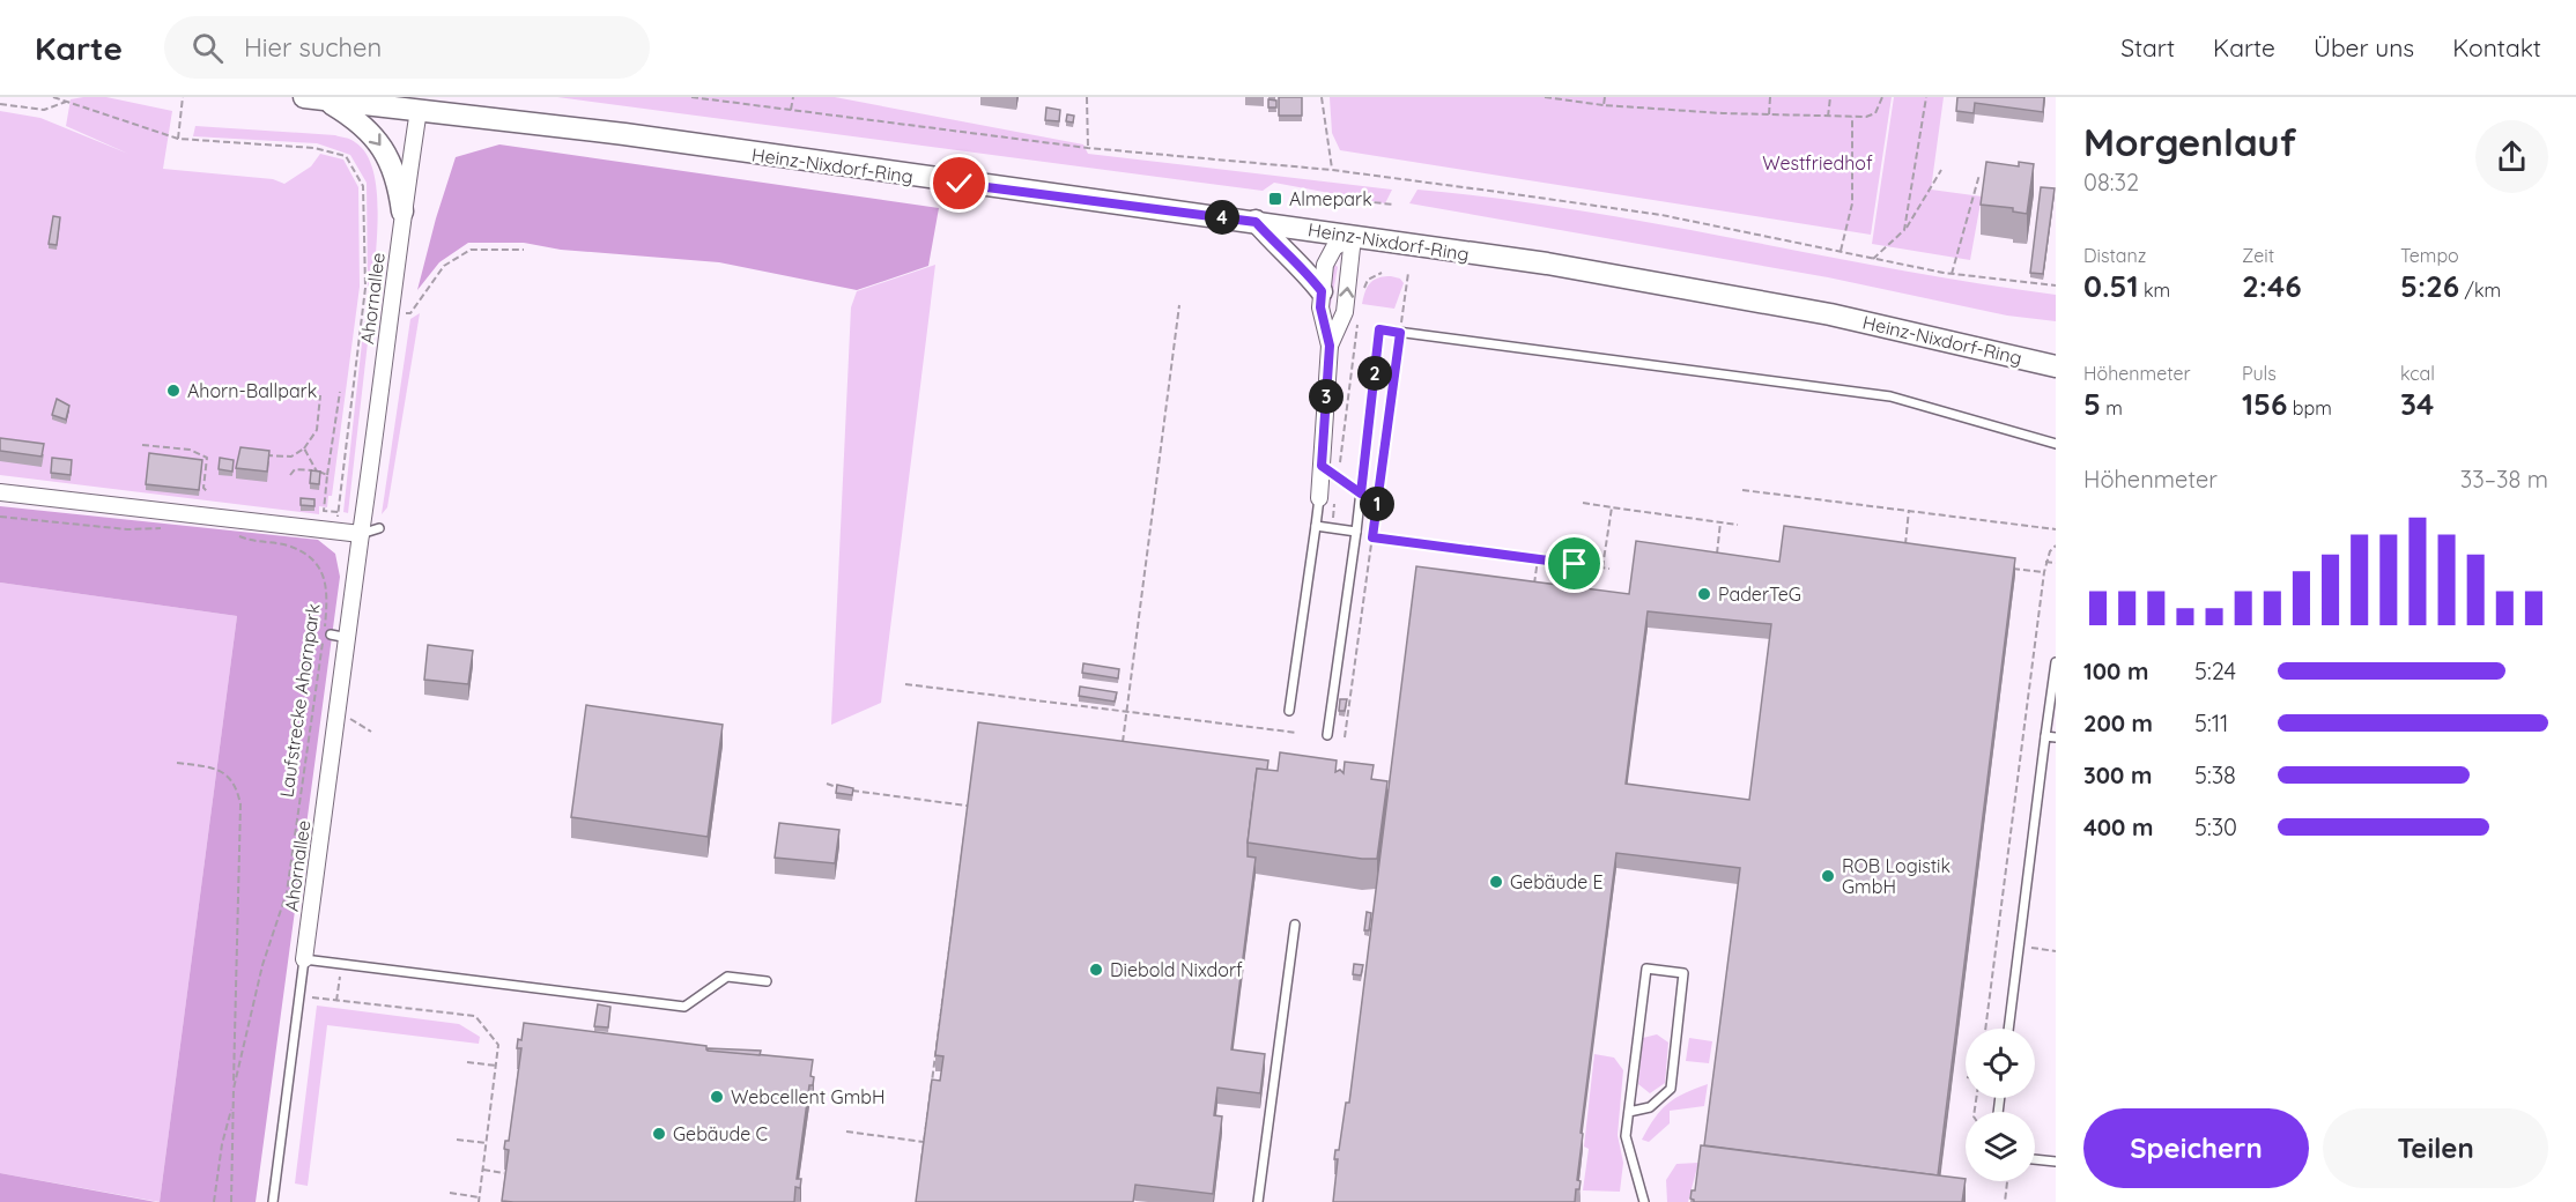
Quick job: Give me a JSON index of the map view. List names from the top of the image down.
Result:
{
  "streets": {
    "main road": ["Heinz-Nixdorf-Ring"],
    "street": ["Ahornallee"],
    "path": ["Laufstrecke Ahornpark"]
  },
  "crossings": [
    ["Heinz-Nixdorf-Ring", "Ahornallee"]
  ],
  "parks": ["Westfriedhof"],
  "places": {
    "transit": ["Almepark"],
    "other": [
      "Ahorn-Ballpark",
      "PaderTeG",
      "ROB Logistik GmbH",
      "Gebäude E",
      "Diebold Nixdorf",
      "Webcellent GmbH",
      "Gebäude C"
    ]
  },
  "page": {
    "header": "Karte",
    "search": "Hier suchen",
    "nav": [
      "Start",
      "Karte",
      "Über uns",
      "Kontakt"
    ],
    "heading": ["Morgenlauf", "08:32"],
    "pins": [
      "4",
      "2",
      "3",
      "1"
    ],
    "stats": [
      ["Distanz", "0.51 km"],
      ["Zeit", "2:46"],
      ["Tempo", "5:26 /km"],
      ["Höhenmeter", "5 m"],
      ["Puls", "156 bpm"],
      ["kcal", "34"]
    ],
    "chart": ["Höhenmeter", "33–38 m"],
    "list": [
      {
        "name": "100 m",
        "note": "5:24"
      },
      {
        "name": "200 m",
        "note": "5:11"
      },
      {
        "name": "300 m",
        "note": "5:38"
      },
      {
        "name": "400 m",
        "note": "5:30"
      }
    ],
    "buttons": ["Speichern", "Teilen"]
  }
}
